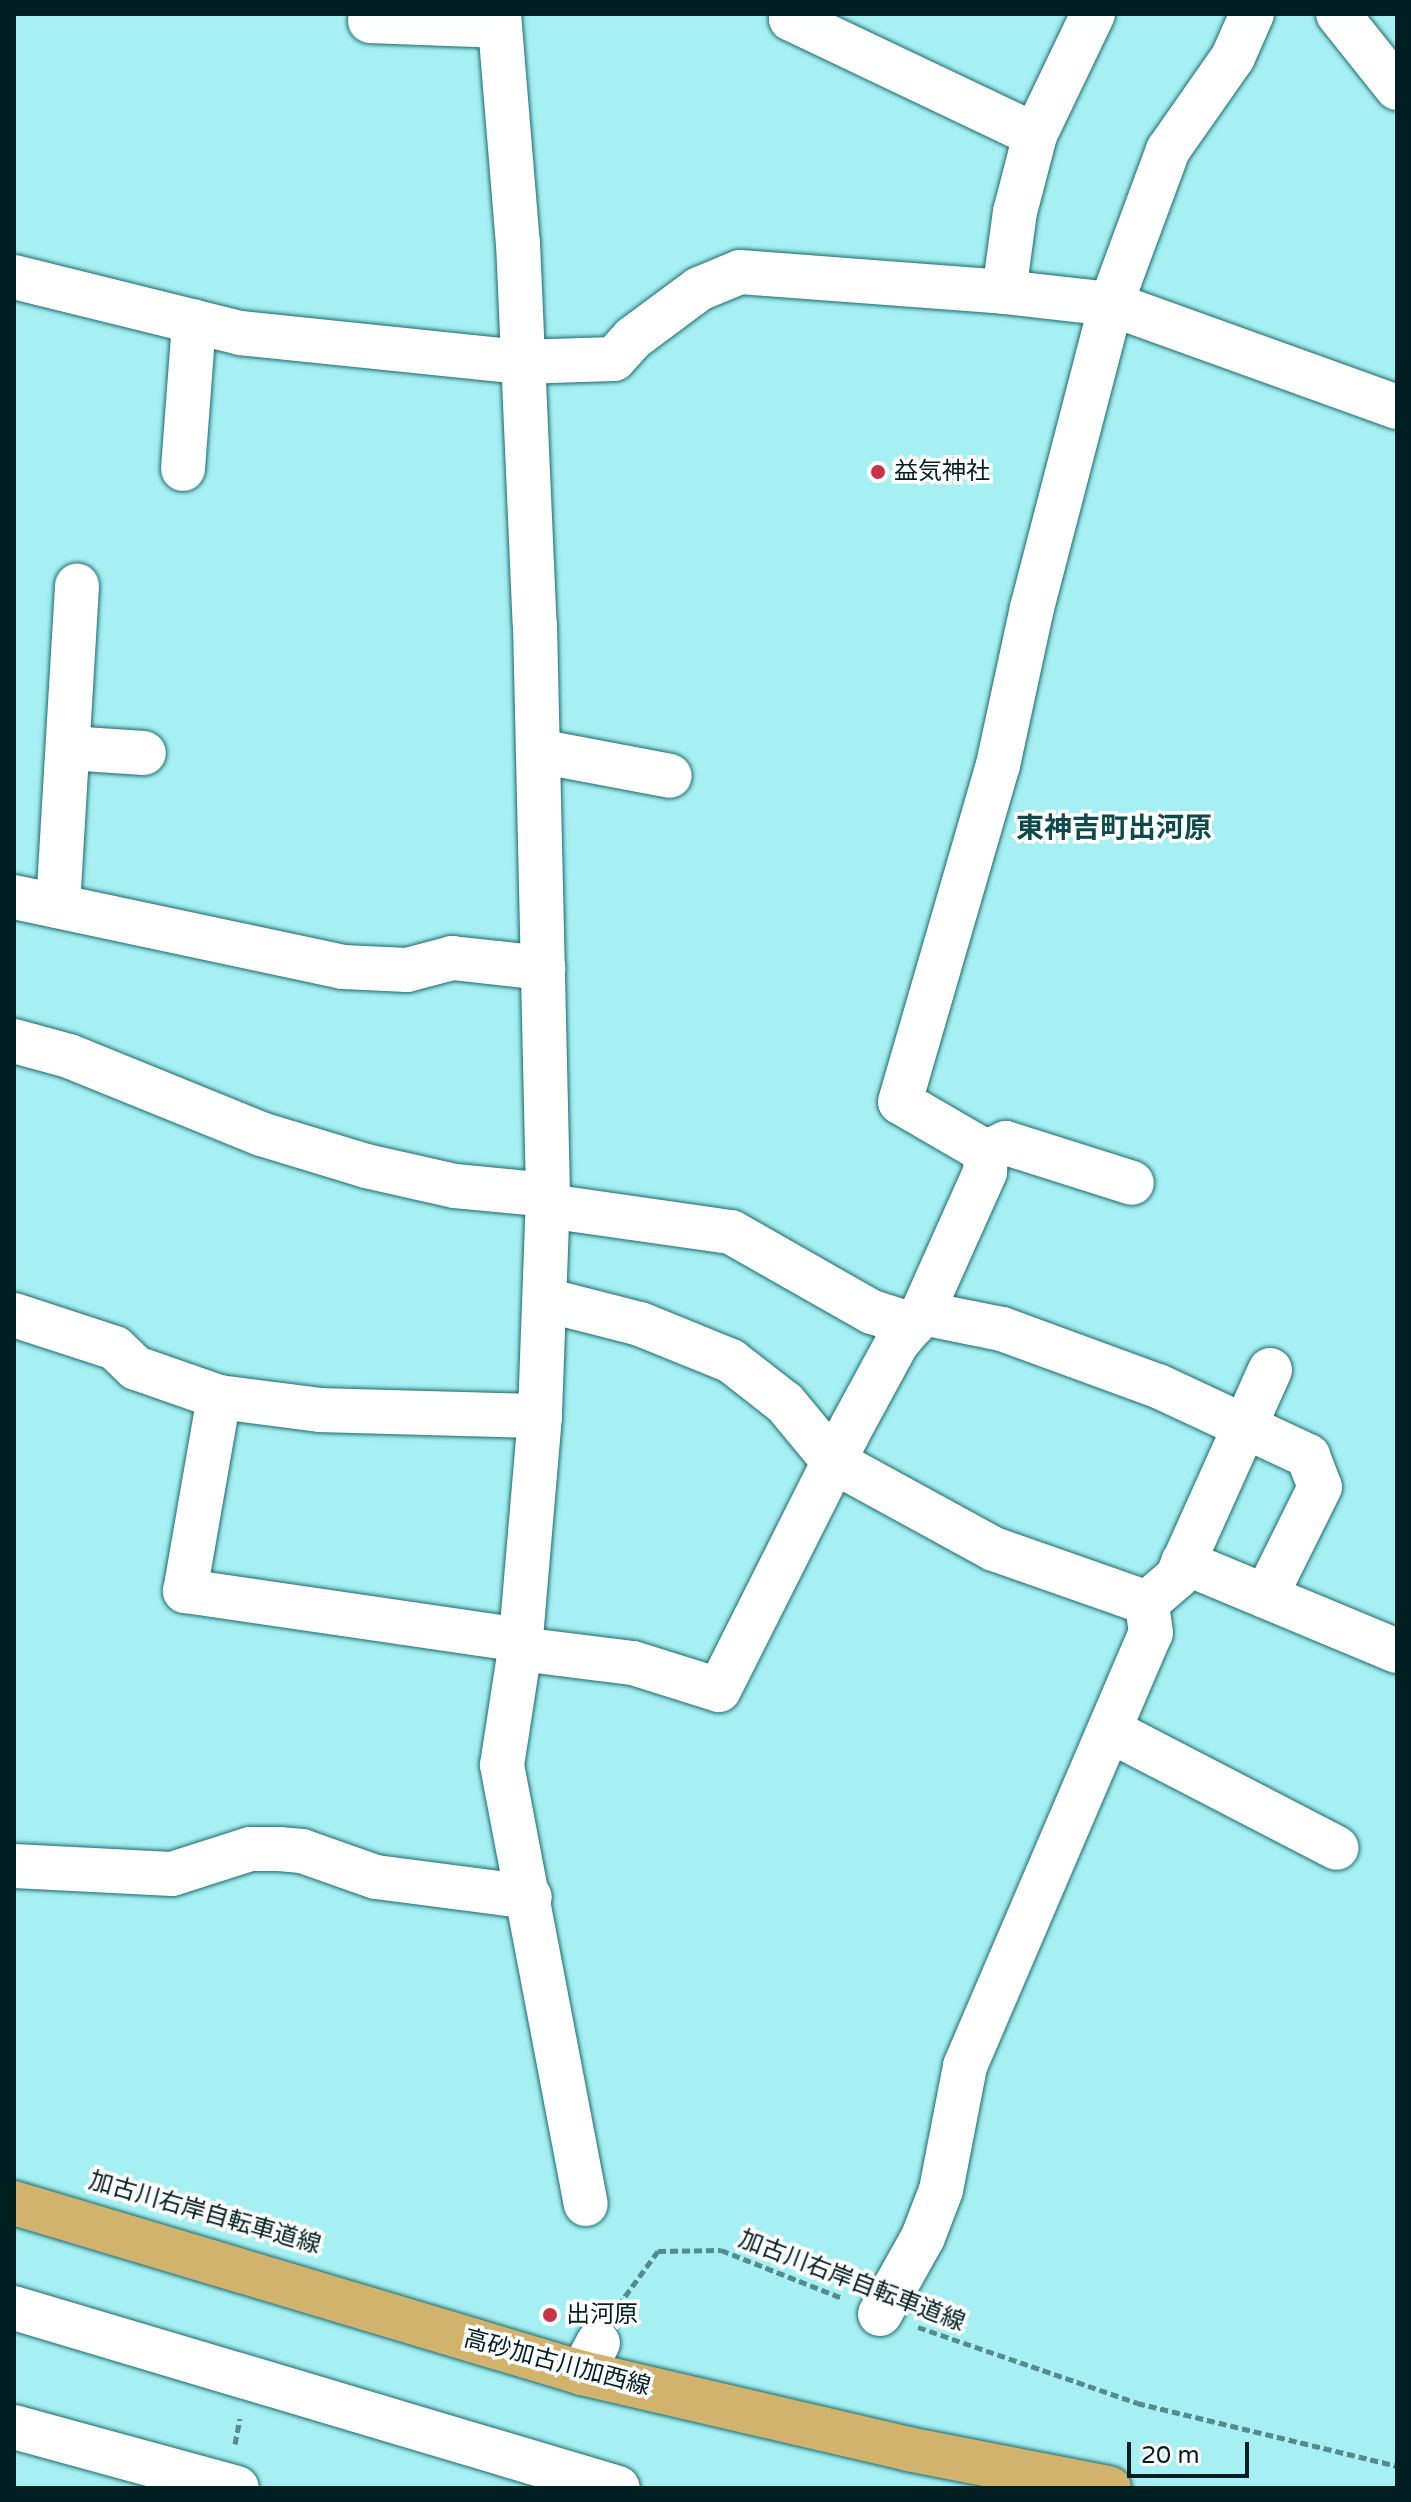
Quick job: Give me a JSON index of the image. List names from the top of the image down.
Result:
{
  "streets": {
    "main road": ["高砂加古川加西線"],
    "path": ["加古川右岸自転車道線"]
  },
  "crossings": [
    ["加古川右岸自転車道線", "高砂加古川加西線"]
  ],
  "districts": ["東神吉町出河原"],
  "places": ["益気神社", "出河原"],
  "scale_bar": "20 m"
}
